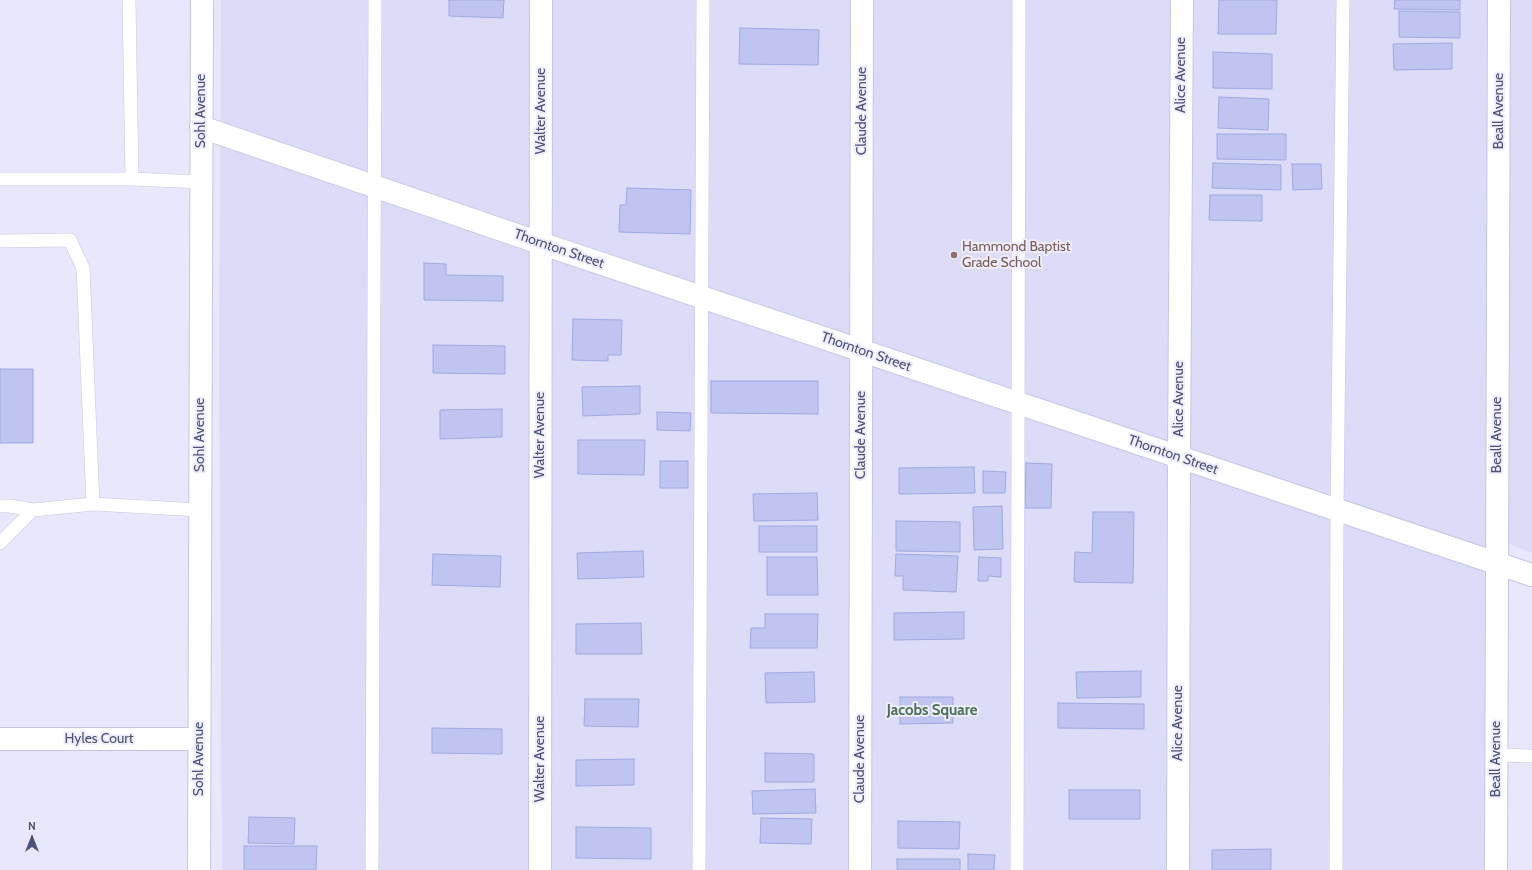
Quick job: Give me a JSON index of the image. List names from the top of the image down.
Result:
{
  "streets": {
    "street": [
      "Alice Avenue",
      "Sohl Avenue",
      "Walter Avenue",
      "Claude Avenue",
      "Beall Avenue",
      "Thornton Street",
      "Hyles Court"
    ]
  },
  "crossings": [
    ["Alice Avenue", "Thornton Street"],
    ["Sohl Avenue", "Thornton Street"],
    ["Sohl Avenue", "Hyles Court"],
    ["Walter Avenue", "Thornton Street"],
    ["Claude Avenue", "Thornton Street"],
    ["Beall Avenue", "Thornton Street"]
  ],
  "districts": ["Jacobs Square"],
  "places": ["Hammond Baptist Grade School"],
  "north": "top"
}
